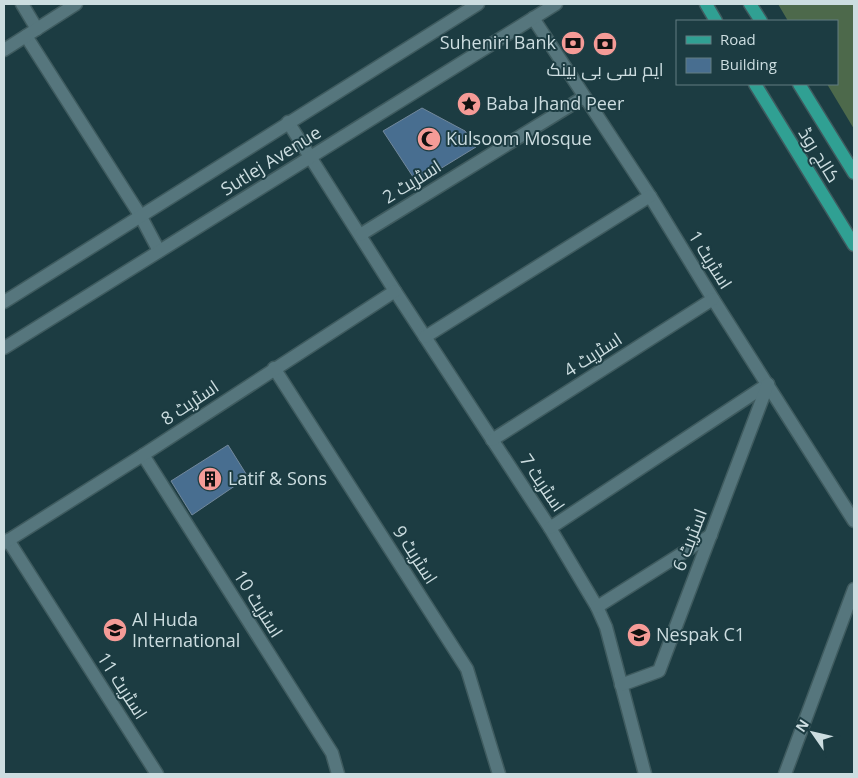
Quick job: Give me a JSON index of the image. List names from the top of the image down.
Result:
{
  "streets": {
    "main road": ["کالج روڈ"],
    "street": [
      "Sutlej Avenue",
      "اسٹریٹ 2",
      "اسٹریٹ 1",
      "اسٹریٹ 4",
      "اسٹریٹ 8",
      "اسٹریٹ 7",
      "اسٹریٹ 6",
      "اسٹریٹ 9",
      "اسٹریٹ 10",
      "اسٹریٹ 11"
    ]
  },
  "crossings": [
    ["Sutlej Avenue", "اسٹریٹ 1"],
    ["Sutlej Avenue", "اسٹریٹ 7"],
    ["اسٹریٹ 2", "اسٹریٹ 1"],
    ["اسٹریٹ 2", "اسٹریٹ 7"],
    ["اسٹریٹ 1", "اسٹریٹ 4"],
    ["اسٹریٹ 1", "اسٹریٹ 6"],
    ["اسٹریٹ 4", "اسٹریٹ 7"],
    ["اسٹریٹ 8", "اسٹریٹ 7"],
    ["اسٹریٹ 8", "اسٹریٹ 9"],
    ["اسٹریٹ 8", "اسٹریٹ 10"],
    ["اسٹریٹ 8", "اسٹریٹ 11"],
    ["اسٹریٹ 7", "اسٹریٹ 6"]
  ],
  "places": {
    "bank": ["Suheniri Bank", "ایم سی بی بینک"],
    "place": ["Baba Jhand Peer"],
    "mosque": ["Kulsoom Mosque"],
    "building": ["Latif & Sons"],
    "school or university": ["Al Huda International", "Nespak C1"]
  },
  "legend": ["Road", "Building"],
  "north": "top left"
}
